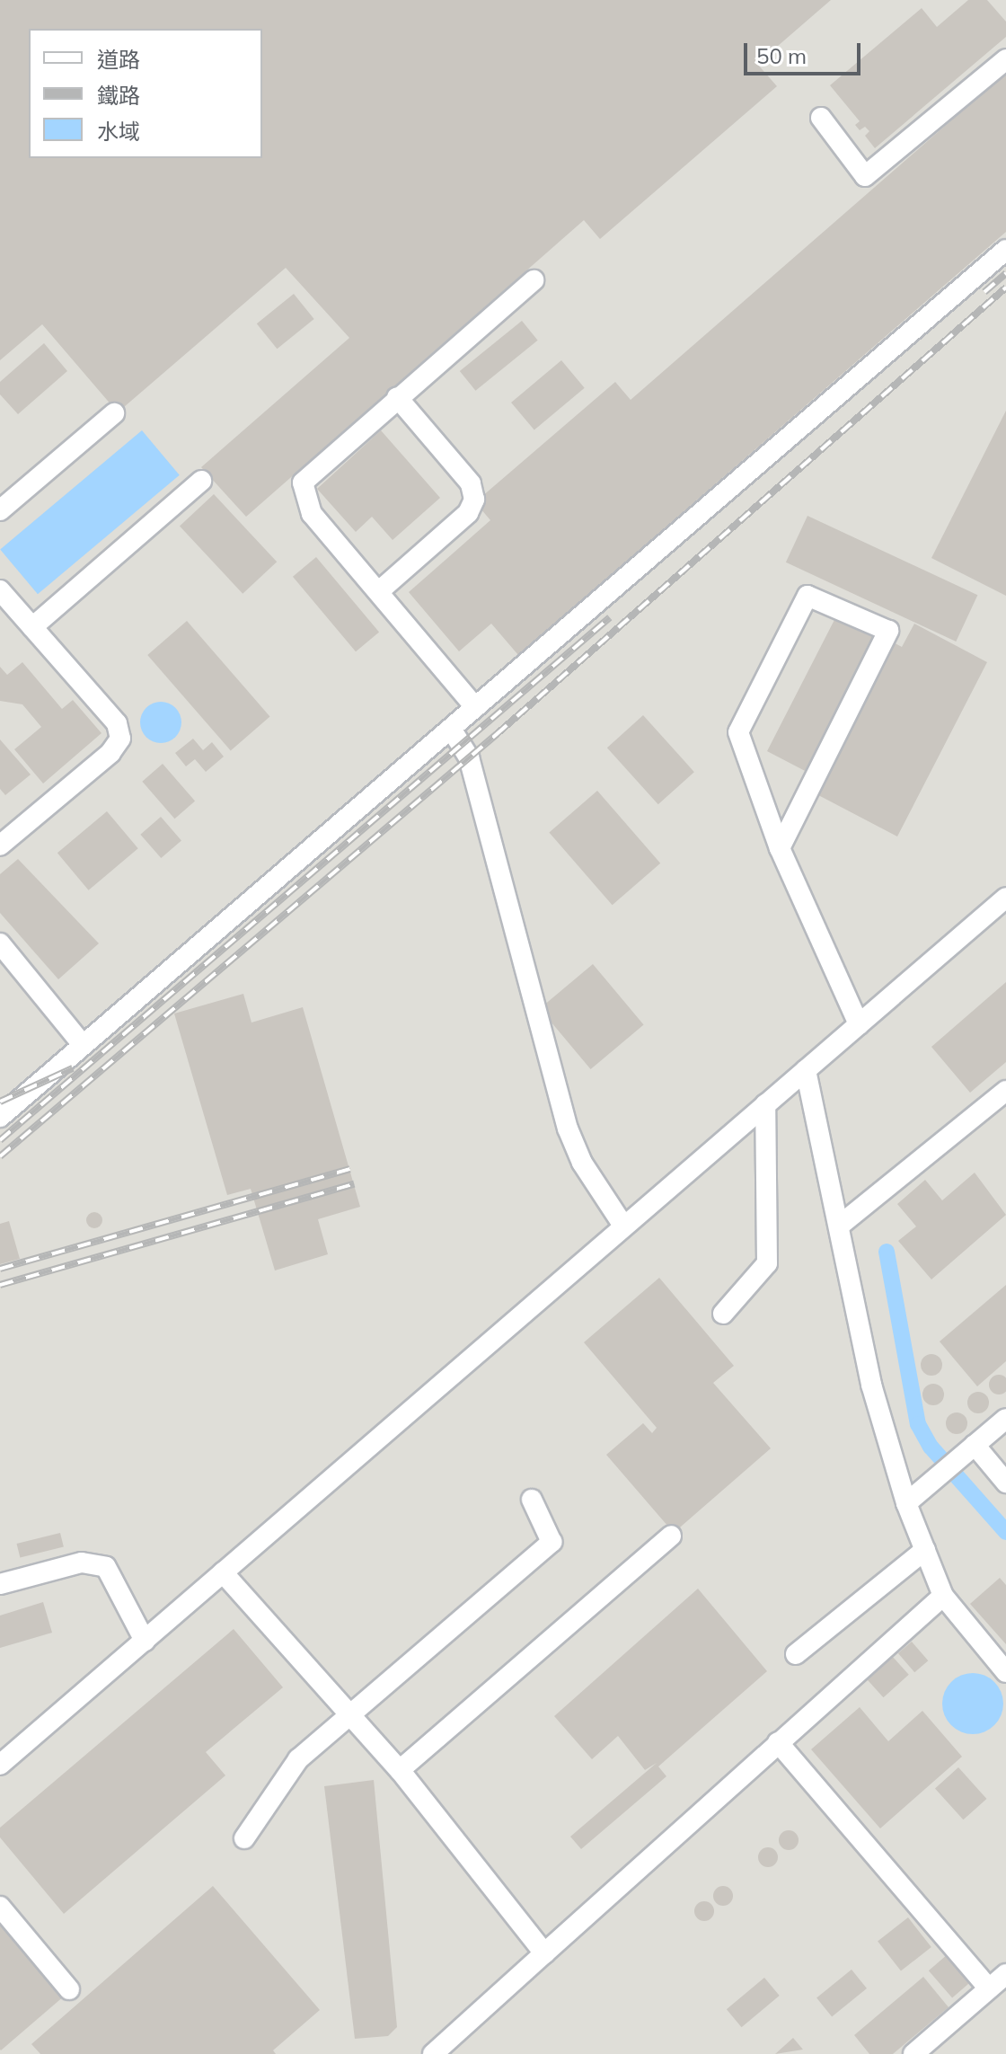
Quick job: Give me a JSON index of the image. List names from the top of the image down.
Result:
{
  "legend": ["道路", "鐵路", "水域"],
  "scale_bar": "50 m"
}
